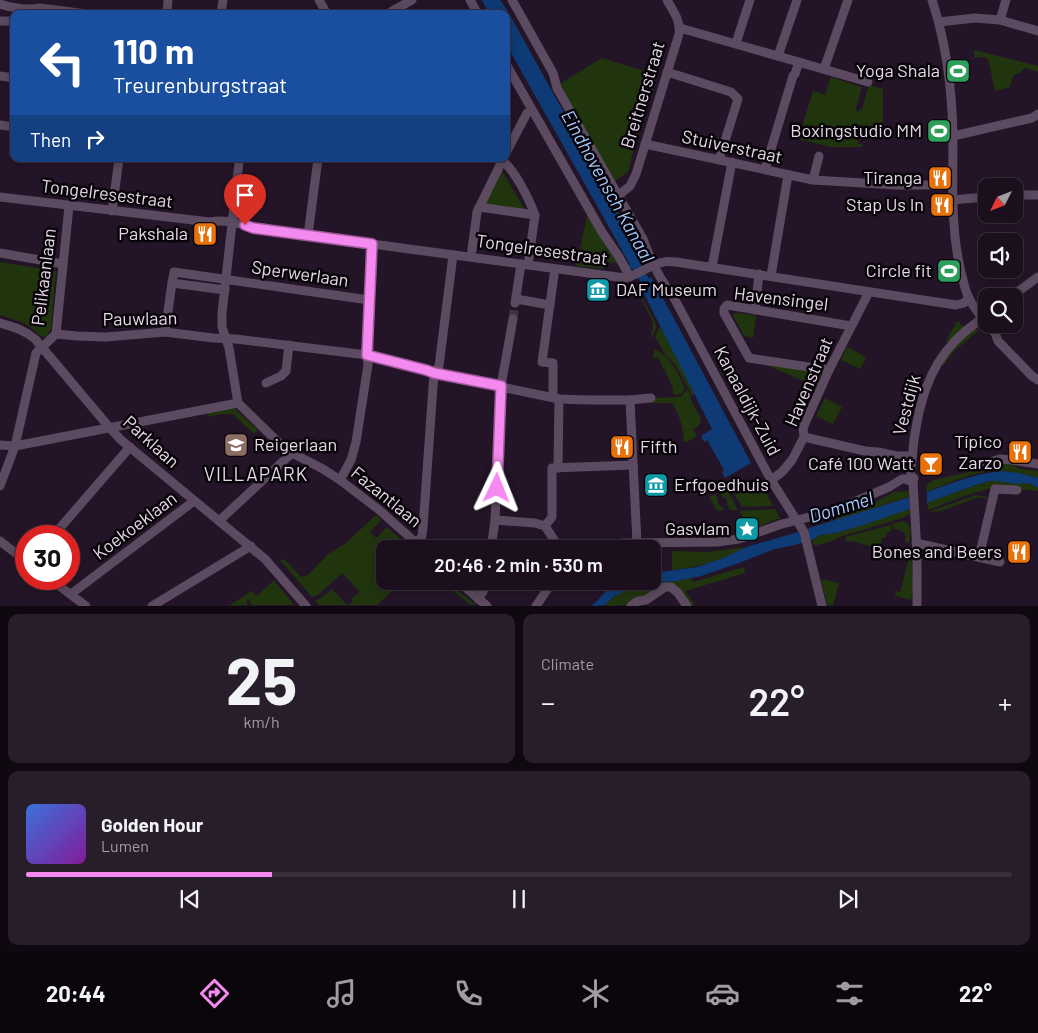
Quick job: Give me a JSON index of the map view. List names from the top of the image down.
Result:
{
  "streets": {
    "street": [
      "Breitnerstraat",
      "Stuiverstraat",
      "Tongelresestraat",
      "Sperwerlaan",
      "Pelikaanlaan",
      "Havensingel",
      "Pauwlaan",
      "Havenstraat",
      "Kanaaldijk-Zuid",
      "Vestdijk",
      "Parklaan",
      "Fazantlaan",
      "Koekoeklaan"
    ]
  },
  "crossings": [
    ["Breitnerstraat", "Stuiverstraat"],
    ["Breitnerstraat", "Kanaaldijk-Zuid"],
    ["Tongelresestraat", "Pelikaanlaan"],
    ["Sperwerlaan", "Pauwlaan"],
    ["Pelikaanlaan", "Pauwlaan"],
    ["Pelikaanlaan", "Parklaan"],
    ["Havensingel", "Havenstraat"],
    ["Havenstraat", "Kanaaldijk-Zuid"],
    ["Parklaan", "Koekoeklaan"]
  ],
  "districts": ["VILLAPARK"],
  "water": ["Eindhovensch Kanaal", "Dommel"],
  "places": {
    "sports": ["Yoga Shala", "Boxingstudio MM", "Circle fit"],
    "restaurant": [
      "Tiranga",
      "Stap Us In",
      "Pakshala",
      "Fifth",
      "Típico Zarzo",
      "Bones and Beers"
    ],
    "museum": ["DAF Museum", "Erfgoedhuis"],
    "school or university": ["Reigerlaan"],
    "bar": ["Café 100 Watt"],
    "place": ["Gasvlam"]
  },
  "north": "bottom left",
  "page": {
    "turn": ["110 m", "Treurenburgstraat"],
    "then": "Then",
    "limit": "30",
    "trip": "20:46 · 2 min · 530 m",
    "tile": [
      ["25", "km/h"],
      "Climate"
    ],
    "heat": ["−", "22°", "+"],
    "song": ["Golden Hour", "Lumen"],
    "tabs": ["20:44", "22°"]
  }
}
